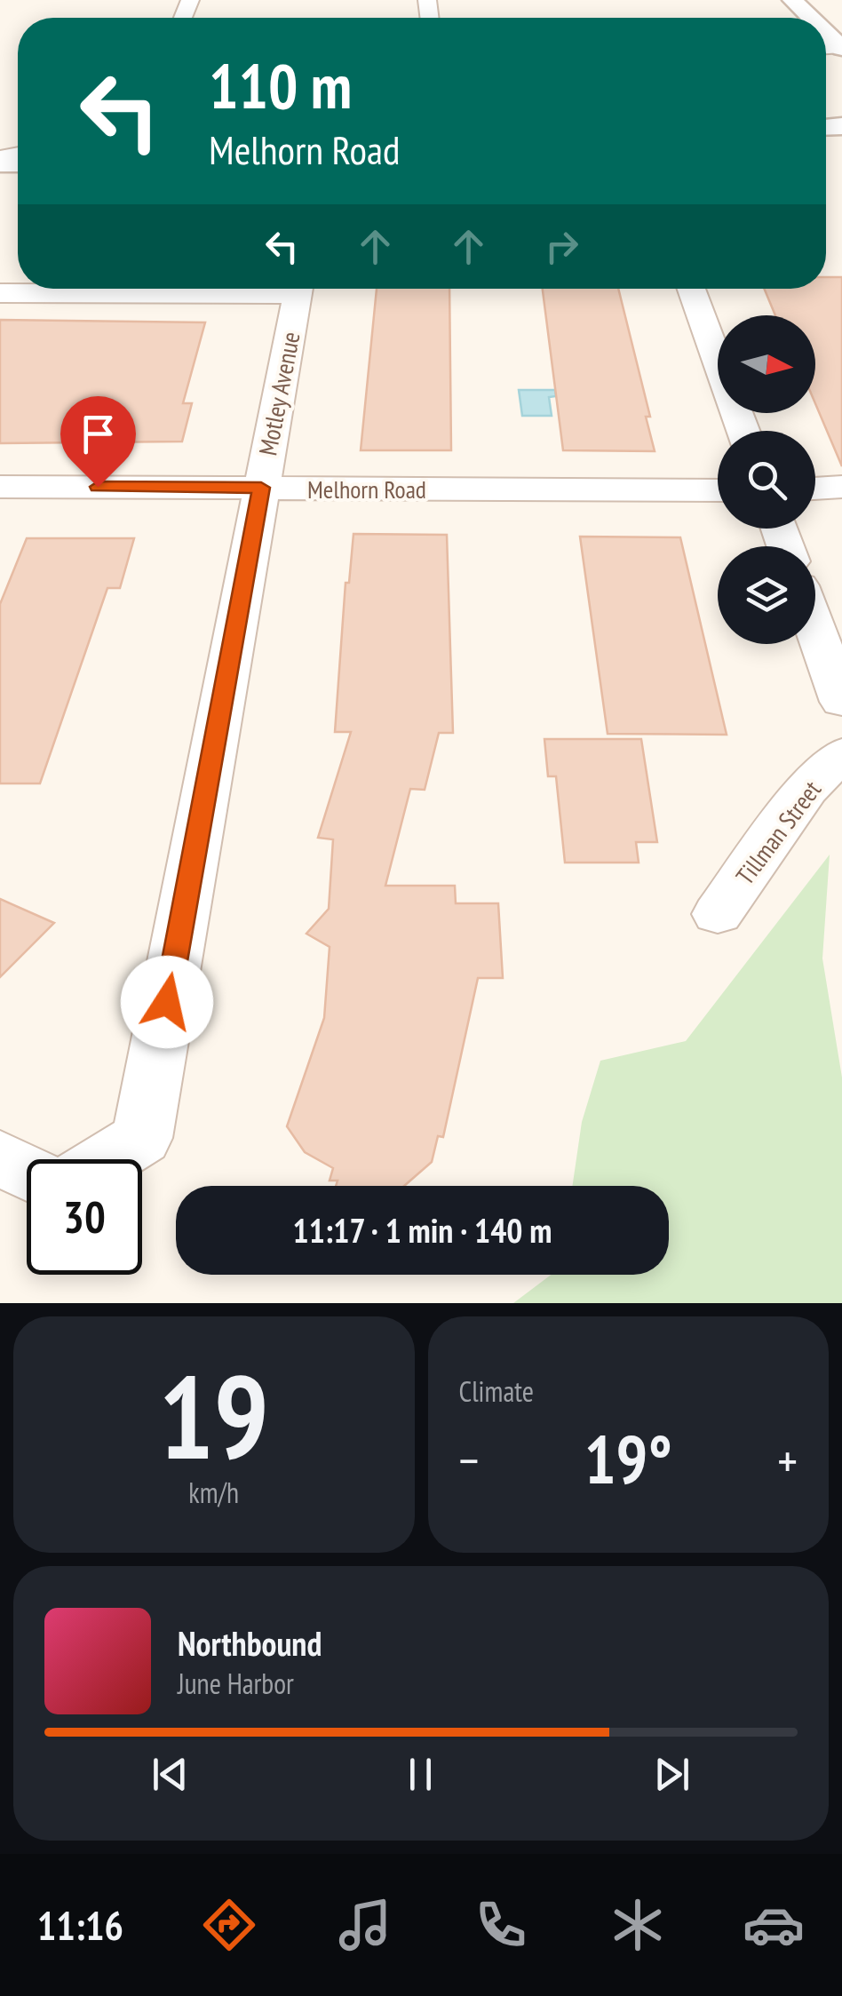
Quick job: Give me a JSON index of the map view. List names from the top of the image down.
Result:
{
  "streets": {
    "street": ["Motley Avenue", "Melhorn Road", "Tillman Street"]
  },
  "crossings": [
    ["Motley Avenue", "Melhorn Road"]
  ],
  "north": "right",
  "page": {
    "turn": ["110 m", "Melhorn Road"],
    "limit": "30",
    "trip": "11:17 · 1 min · 140 m",
    "tile": [
      ["19", "km/h"],
      "Climate"
    ],
    "heat": ["−", "19°", "+"],
    "song": ["Northbound", "June Harbor"],
    "tabs": "11:16"
  }
}
